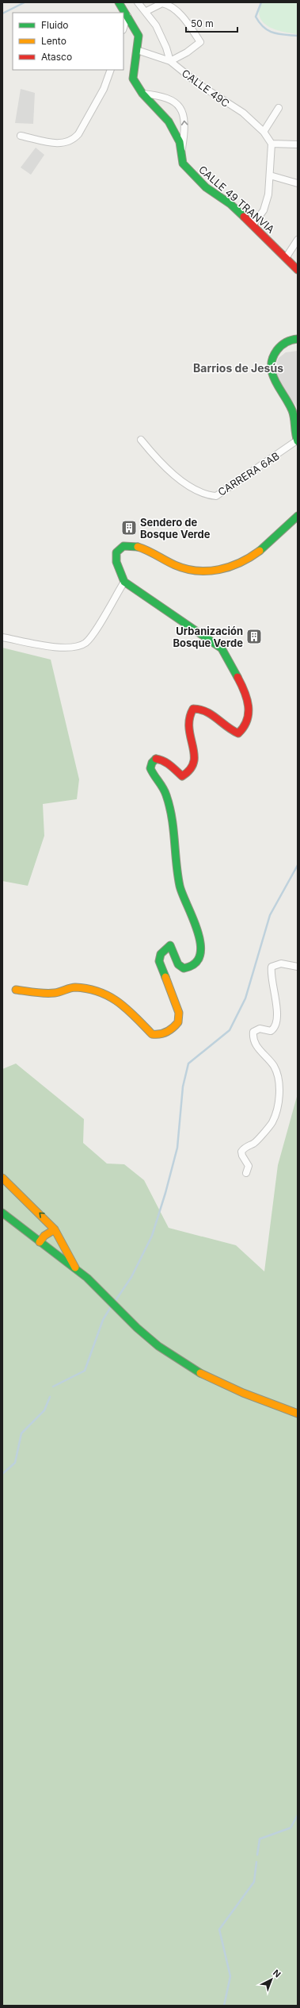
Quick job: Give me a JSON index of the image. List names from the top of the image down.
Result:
{
  "streets": {
    "street": ["CALLE 49C", "CALLE 49 TRANVIA", "CARRERA 6AB"]
  },
  "districts": ["Barrios de Jesús"],
  "places": {
    "building": ["Sendero de Bosque Verde", "Urbanización Bosque Verde"]
  },
  "legend": ["Fluido", "Lento", "Atasco"],
  "scale_bar": "50 m",
  "north": "top right"
}
